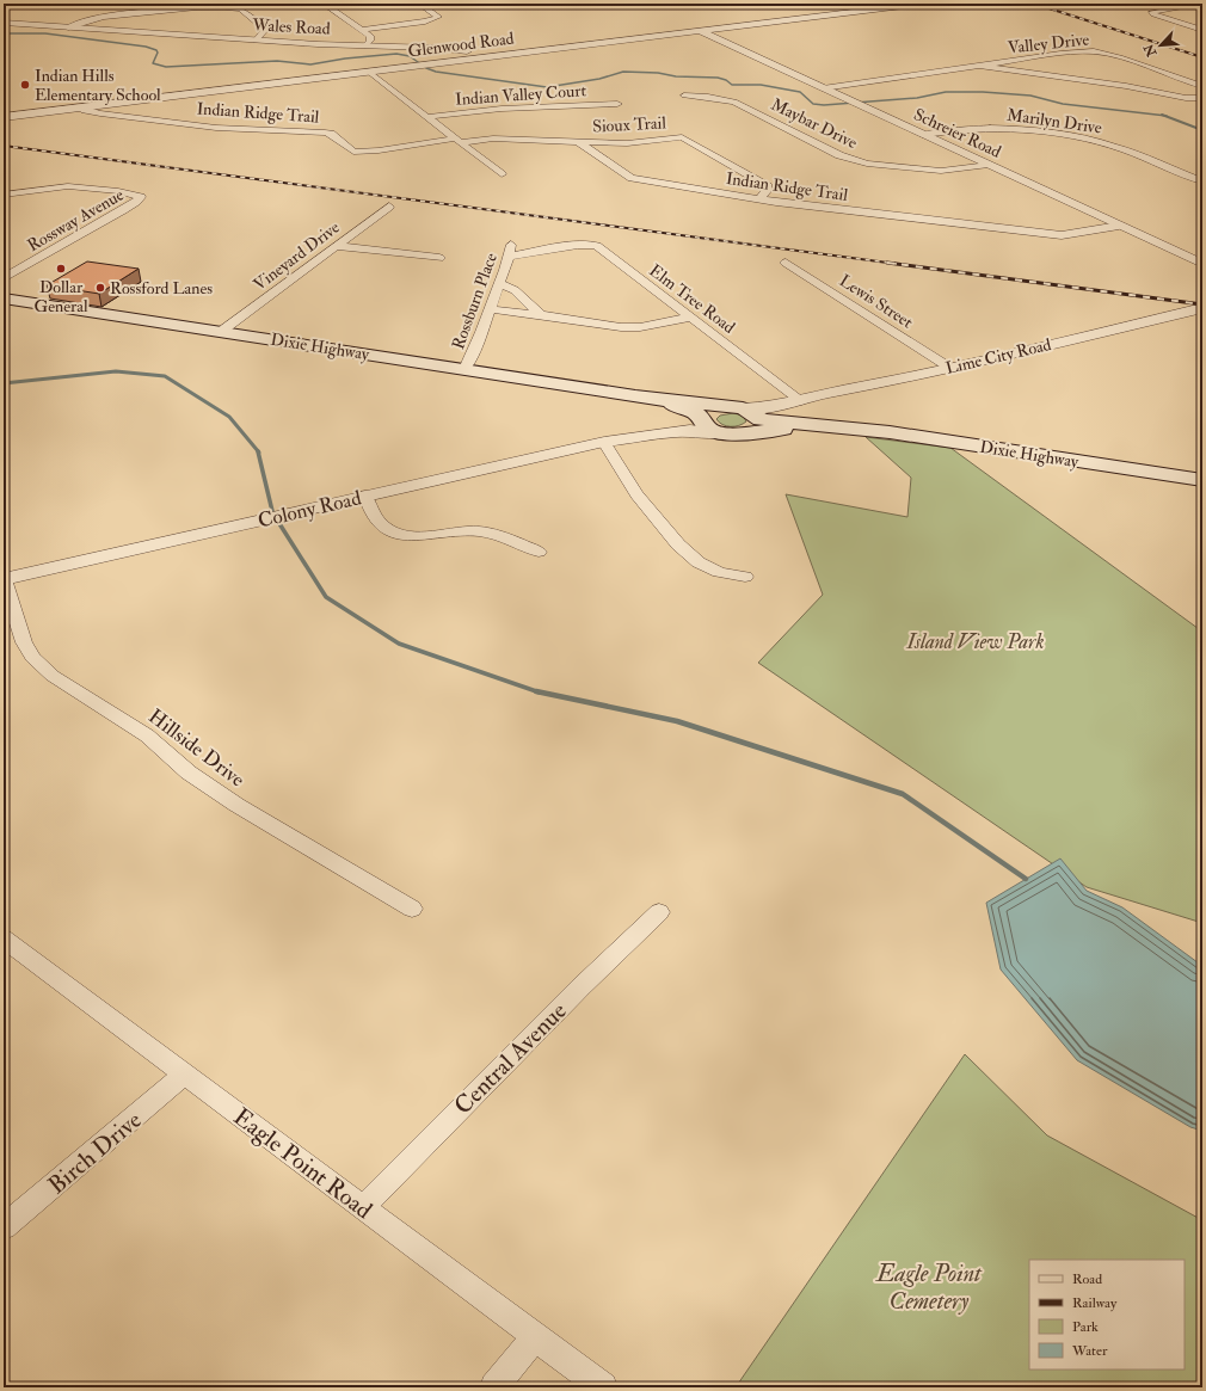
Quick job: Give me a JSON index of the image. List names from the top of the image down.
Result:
{
  "streets": {
    "main road": ["Dixie Highway"],
    "street": [
      "Wales Road",
      "Valley Drive",
      "Glenwood Road",
      "Indian Valley Court",
      "Indian Ridge Trail",
      "Marilyn Drive",
      "Maybar Drive",
      "Sioux Trail",
      "Schreier Road",
      "Rossway Avenue",
      "Vineyard Drive",
      "Elm Tree Road",
      "Rossburn Place",
      "Lewis Street",
      "Lime City Road",
      "Colony Road",
      "Hillside Drive",
      "Central Avenue",
      "Birch Drive",
      "Eagle Point Road"
    ]
  },
  "crossings": [
    ["Wales Road", "Glenwood Road"],
    ["Valley Drive", "Schreier Road"],
    ["Glenwood Road", "Indian Ridge Trail"],
    ["Glenwood Road", "Schreier Road"],
    ["Indian Ridge Trail", "Sioux Trail"],
    ["Indian Ridge Trail", "Schreier Road"],
    ["Marilyn Drive", "Schreier Road"],
    ["Maybar Drive", "Schreier Road"],
    ["Vineyard Drive", "Dixie Highway"],
    ["Elm Tree Road", "Rossburn Place"],
    ["Elm Tree Road", "Lime City Road"],
    ["Rossburn Place", "Dixie Highway"],
    ["Lewis Street", "Lime City Road"],
    ["Dixie Highway", "Lime City Road"],
    ["Dixie Highway", "Colony Road"],
    ["Colony Road", "Hillside Drive"],
    ["Central Avenue", "Eagle Point Road"],
    ["Birch Drive", "Eagle Point Road"]
  ],
  "parks": ["Island View Park", "Eagle Point Cemetery"],
  "places": ["Indian Hills Elementary School", "Dollar General", "Rossford Lanes"],
  "legend": [
    "Road",
    "Railway",
    "Park",
    "Water"
  ],
  "north": "bottom left"
}
